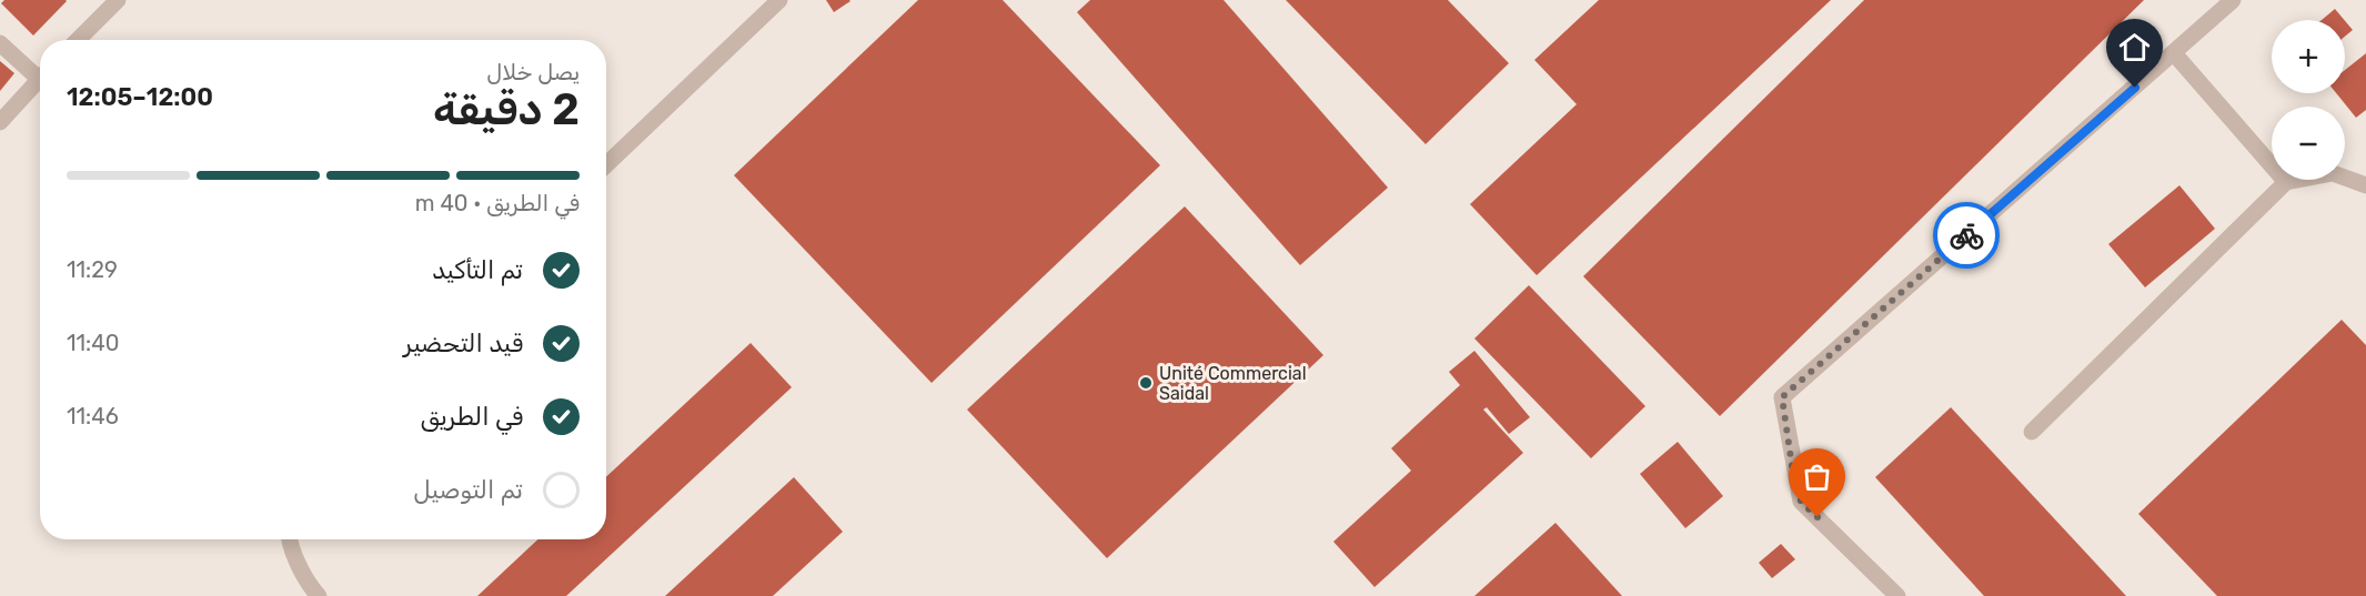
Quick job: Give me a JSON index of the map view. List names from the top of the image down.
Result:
{
  "places": ["Unité Commercial Saidal"],
  "page": {
    "map_buttons": ["+", "−"],
    "heading": ["2 دقيقة", "يصل خلال", "12:00–12:05"],
    "bar": "في الطريق · 40 m",
    "list": [
      ["تم التأكيد", "11:29"],
      ["قيد التحضير", "11:40"],
      ["في الطريق", "11:46"],
      "تم التوصيل"
    ]
  }
}
